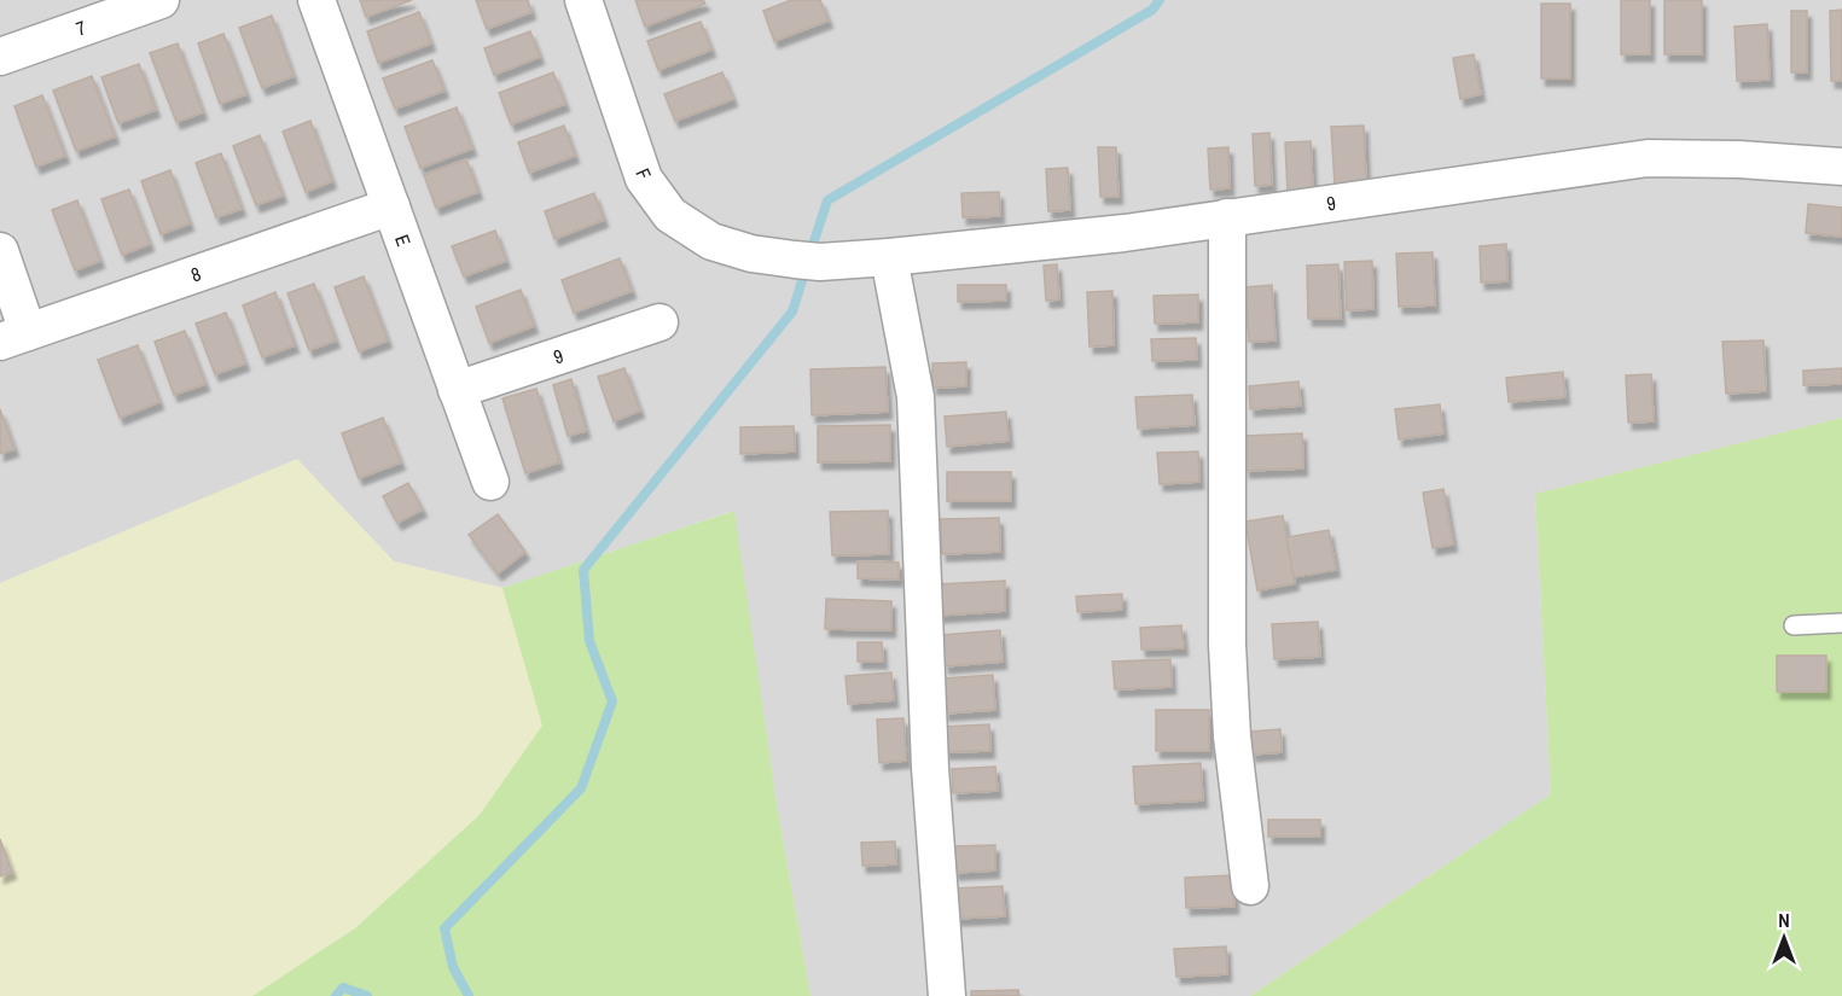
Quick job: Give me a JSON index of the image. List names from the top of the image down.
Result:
{
  "streets": {
    "street": [
      "7",
      "F",
      "9",
      "E",
      "8"
    ]
  },
  "crossings": [
    ["F", "9"],
    ["9", "E"],
    ["E", "8"]
  ],
  "north": "top"
}
